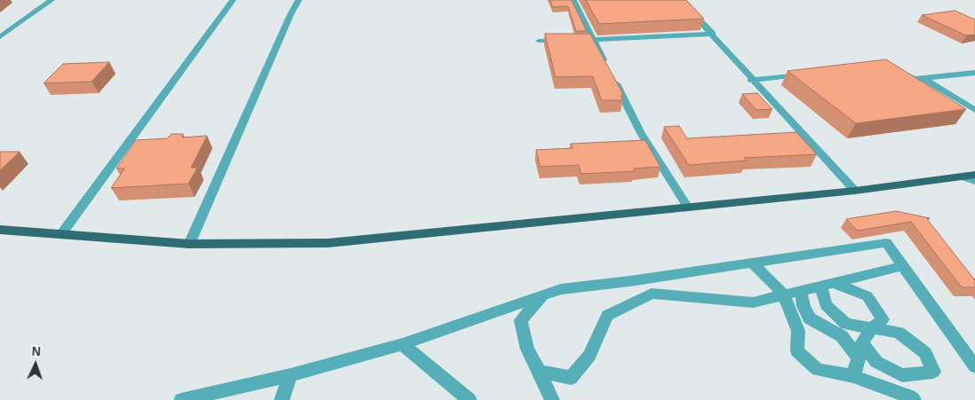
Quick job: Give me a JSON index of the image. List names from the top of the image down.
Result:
{
  "north": "top"
}
